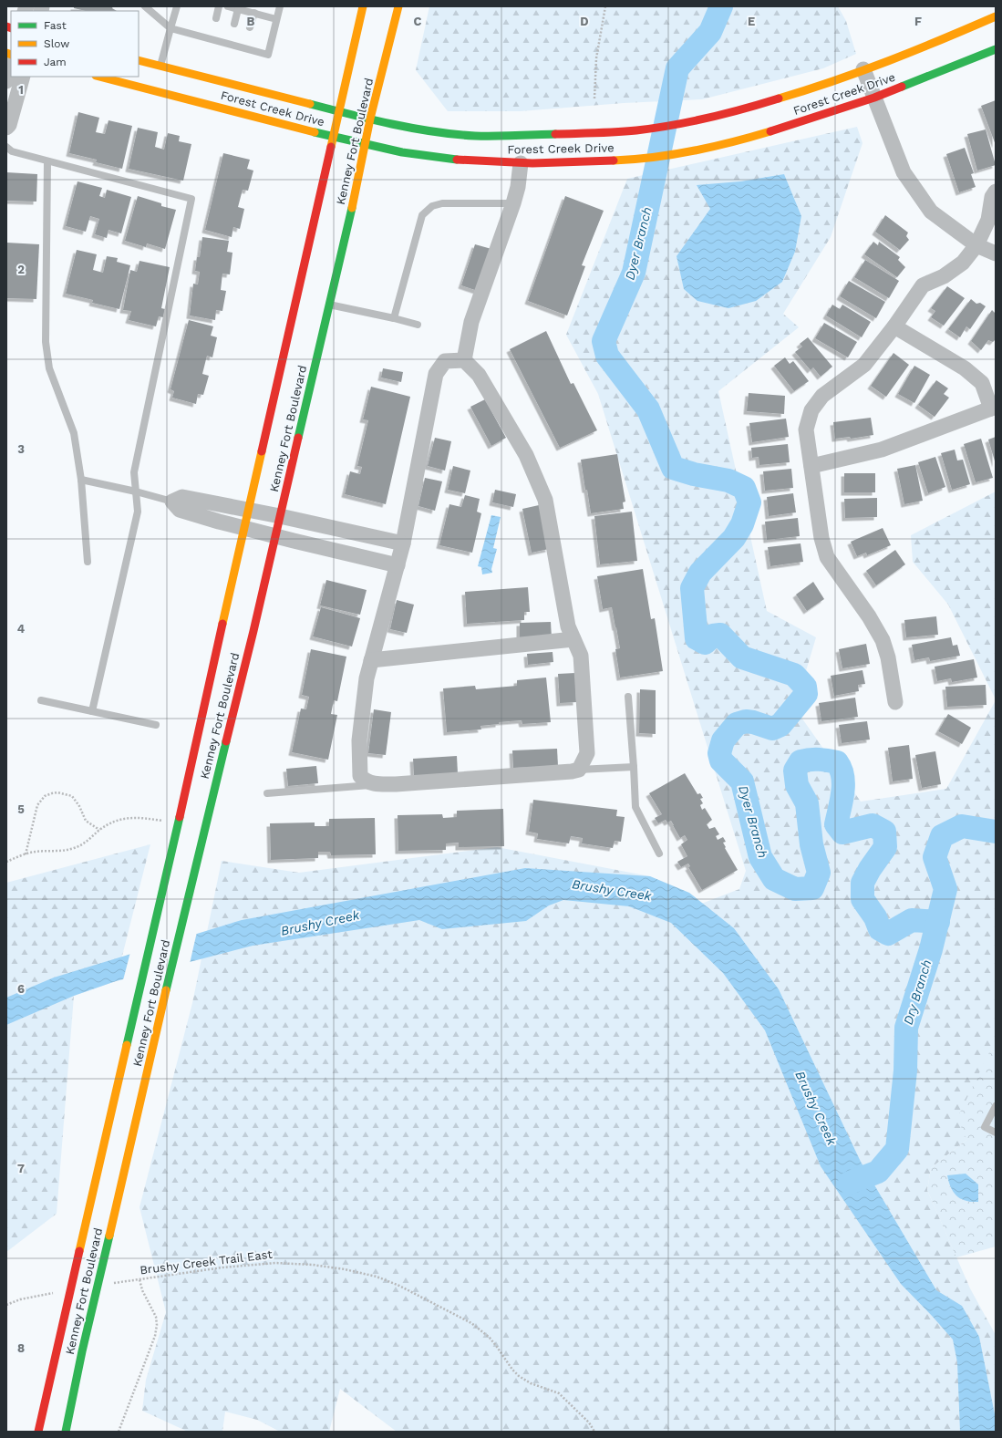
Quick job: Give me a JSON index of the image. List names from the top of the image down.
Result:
{
  "streets": {
    "main road": ["Forest Creek Drive", "Kenney Fort Boulevard"],
    "path": ["Brushy Creek Trail East"]
  },
  "crossings": [
    ["Forest Creek Drive", "Kenney Fort Boulevard"]
  ],
  "water": ["Dyer Branch", "Brushy Creek", "Dry Branch"],
  "legend": ["Fast", "Slow", "Jam"],
  "grid": {
    "columns": [
      "B",
      "C",
      "D",
      "E",
      "F"
    ],
    "rows": [
      "1",
      "2",
      "3",
      "4",
      "5",
      "6",
      "7",
      "8"
    ]
  }
}
